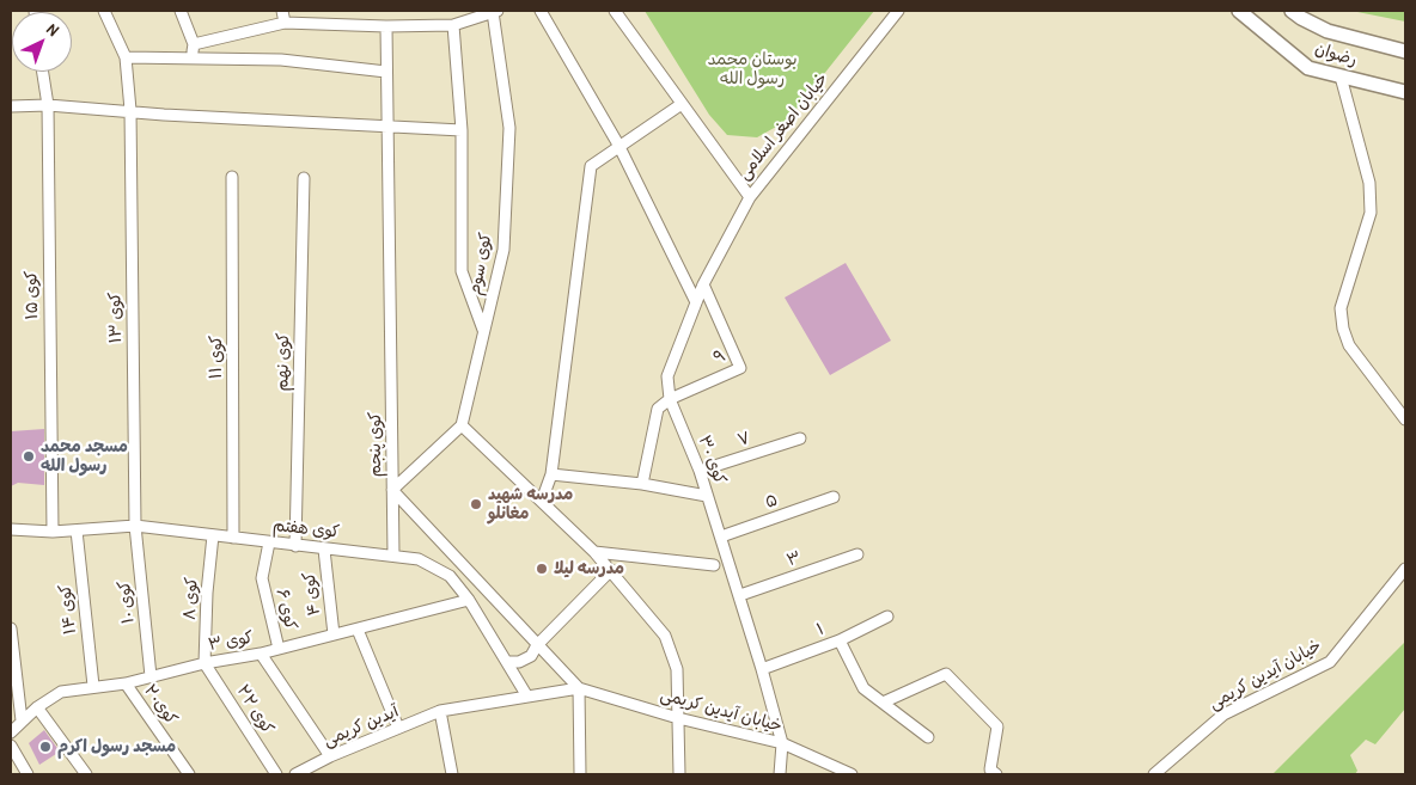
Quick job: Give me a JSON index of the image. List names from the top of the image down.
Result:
{
  "streets": {
    "main road": ["رضوان"],
    "street": [
      "خیابان اصغر اسلامی",
      "کوی سوم",
      "کوی ۱۵",
      "کوی ۱۳",
      "کوی ۱۱",
      "۹",
      "کوی نهم",
      "۷",
      "کوی پنجم",
      "کوی ۳۰",
      "۵",
      "کوی هفتم",
      "۳",
      "کوی ۴",
      "کوی ۸",
      "کوی ۱۰",
      "کوی ۱۴",
      "کوی ۶",
      "۱",
      "کوی ۳",
      "خیابان آیدین کریمی",
      "کوی۲۰",
      "کوی ۲۲",
      "آیدین کریمی"
    ]
  },
  "crossings": [
    ["خیابان اصغر اسلامی", "کوی ۳۰"],
    ["کوی ۱۵", "کوی هفتم"],
    ["کوی ۱۳", "کوی هفتم"],
    ["کوی ۱۳", "کوی ۱۰"],
    ["کوی ۱۱", "کوی هفتم"],
    ["۹", "کوی ۳۰"],
    ["کوی نهم", "کوی هفتم"],
    ["۷", "کوی ۳۰"],
    ["کوی پنجم", "خیابان آیدین کریمی"],
    ["کوی پنجم", "آیدین کریمی"],
    ["کوی ۳۰", "۵"],
    ["کوی ۳۰", "۳"],
    ["کوی ۳۰", "۱"],
    ["کوی ۳۰", "خیابان آیدین کریمی"],
    ["کوی هفتم", "کوی ۴"],
    ["کوی هفتم", "کوی ۸"],
    ["کوی هفتم", "کوی ۱۰"],
    ["کوی هفتم", "کوی ۱۴"],
    ["کوی هفتم", "کوی ۶"],
    ["کوی هفتم", "کوی ۳"],
    ["کوی هفتم", "آیدین کریمی"],
    ["کوی ۴", "کوی ۳"],
    ["کوی ۸", "کوی ۳"],
    ["کوی ۸", "کوی ۲۲"],
    ["کوی ۱۰", "کوی ۳"],
    ["کوی ۱۴", "کوی ۳"],
    ["کوی ۶", "کوی ۳"],
    ["کوی ۳", "کوی۲۰"],
    ["کوی ۳", "کوی ۲۲"],
    ["خیابان آیدین کریمی", "آیدین کریمی"]
  ],
  "parks": ["بوستان محمد رسول الله"],
  "places": [
    "مسجد محمد رسول الله",
    "مدرسه شهید مغانلو",
    "مدرسه لیلا",
    "مسجد رسول اکرم"
  ],
  "north": "top right"
}
